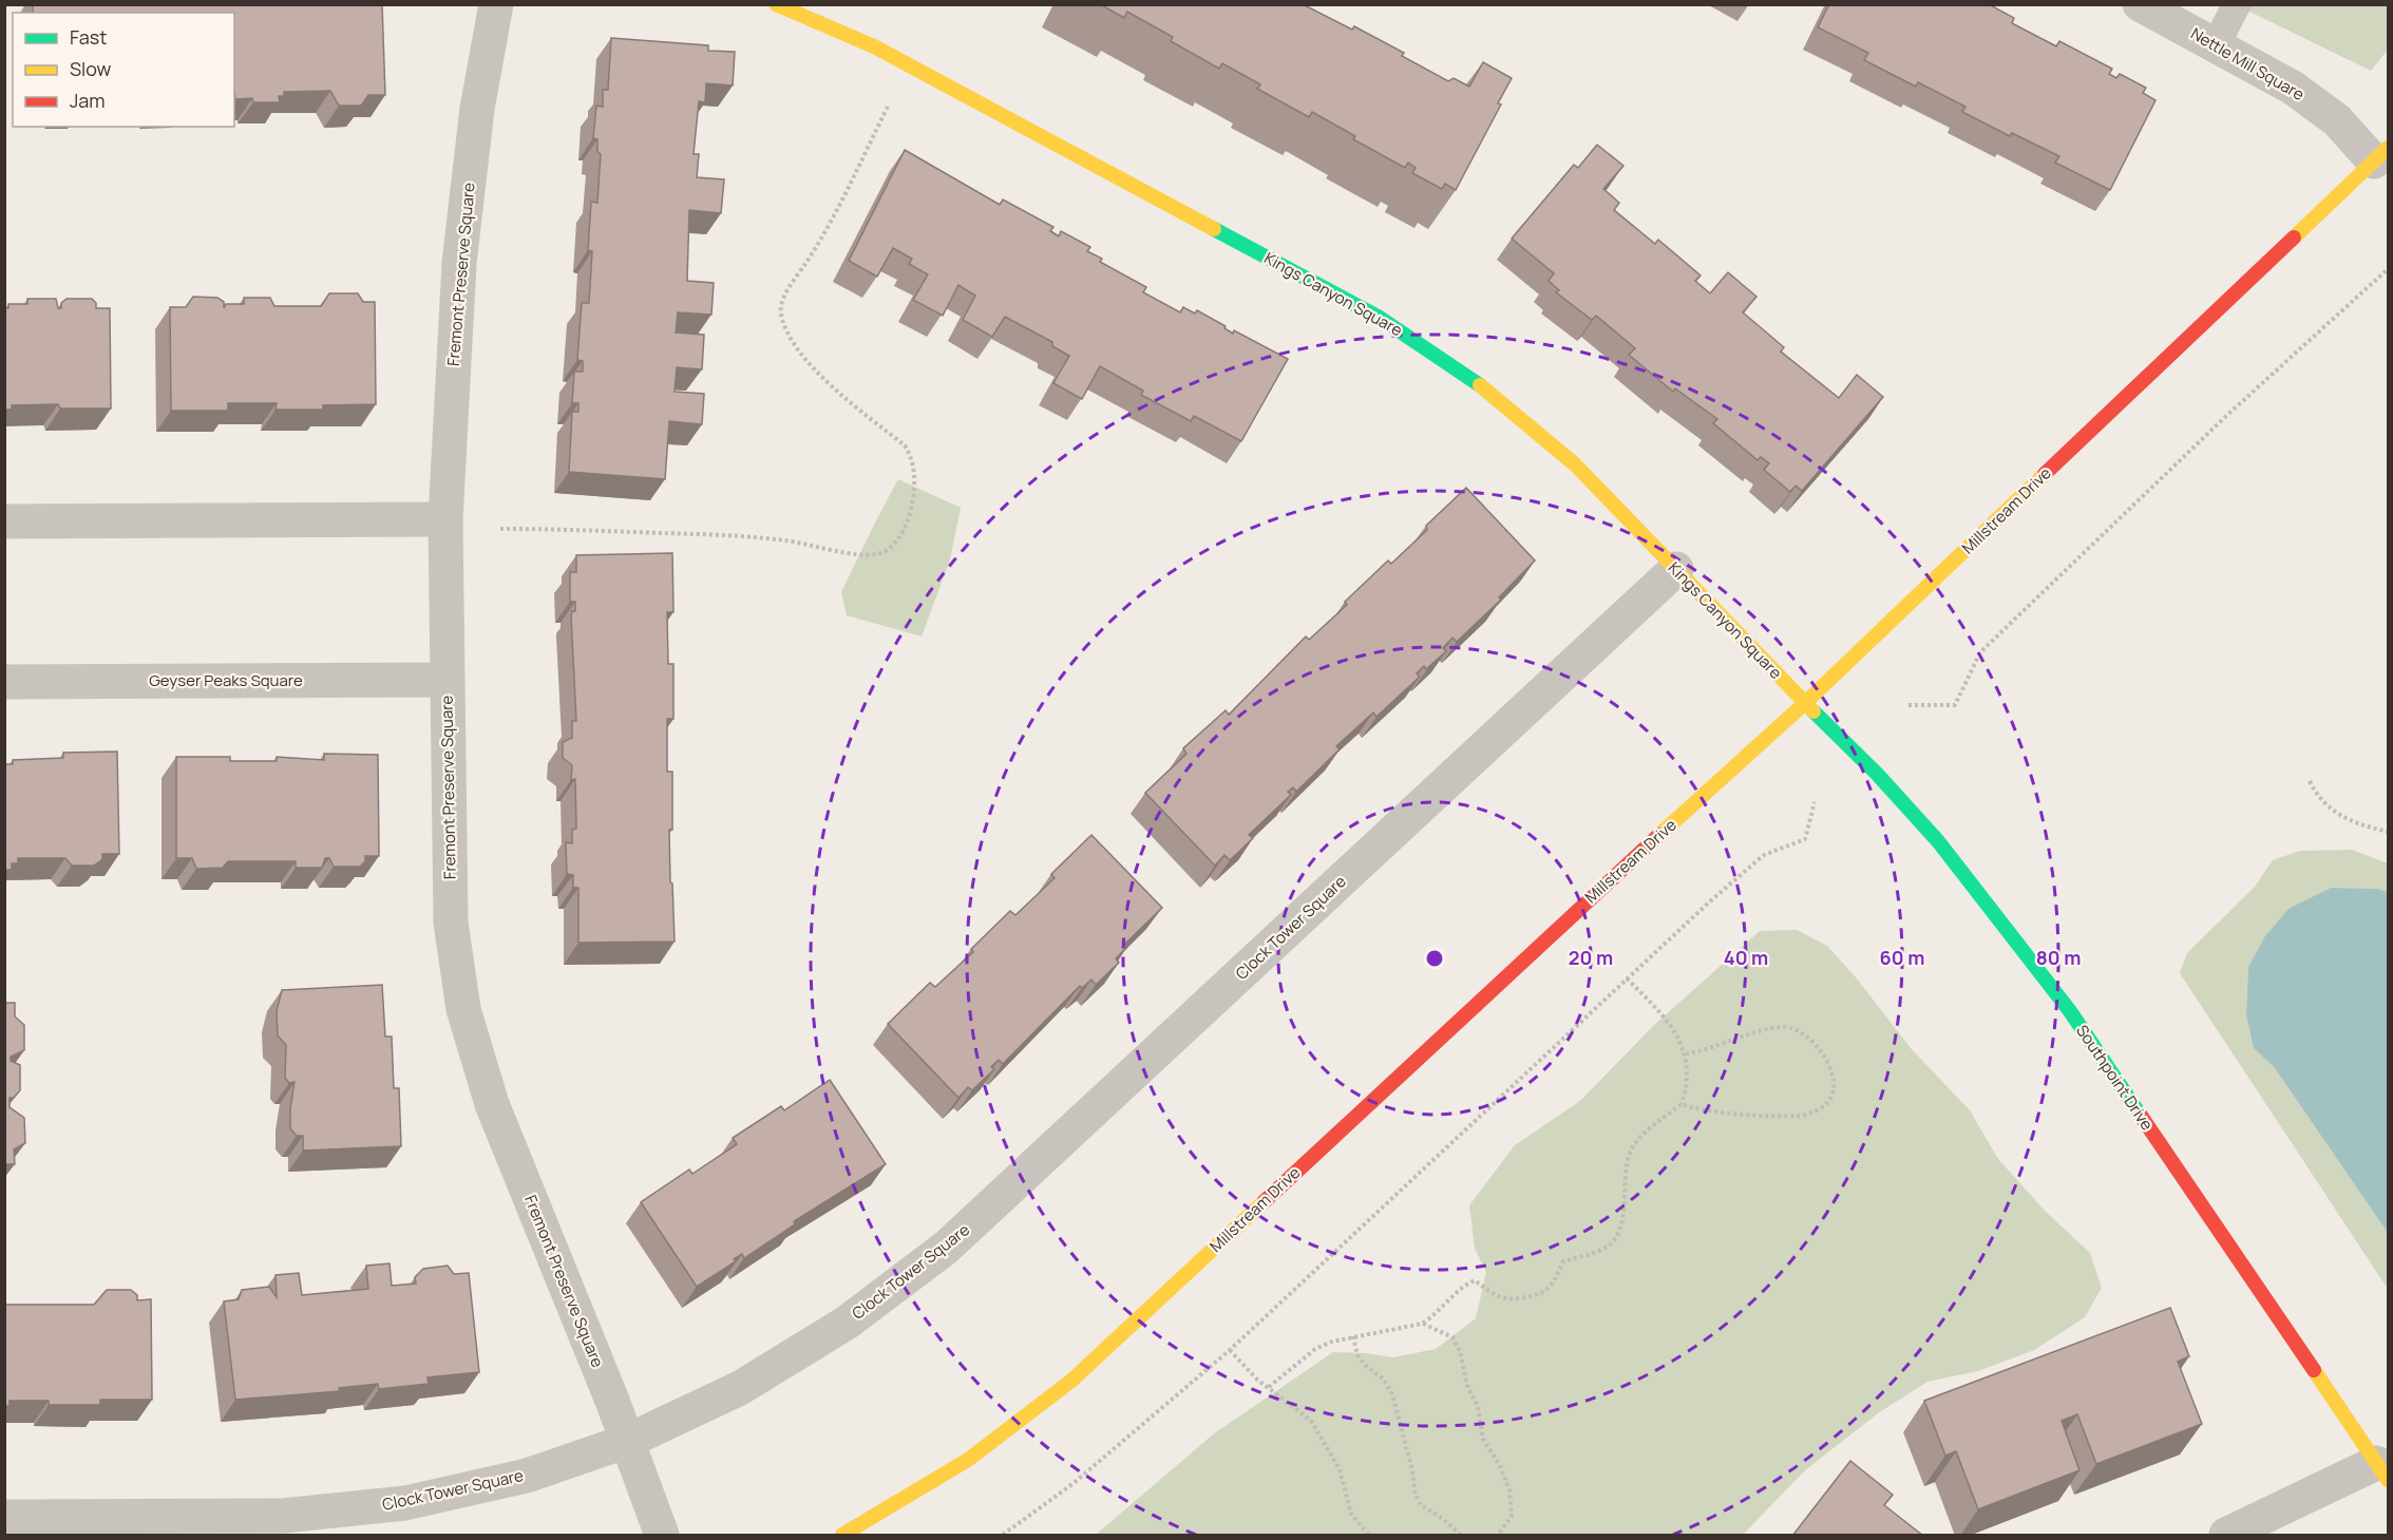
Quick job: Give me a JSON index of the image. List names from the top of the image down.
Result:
{
  "streets": {
    "street": [
      "Nettle Mill Square",
      "Fremont Preserve Square",
      "Kings Canyon Square",
      "Millstream Drive",
      "Geyser Peaks Square",
      "Clock Tower Square",
      "Southpoint Drive"
    ]
  },
  "crossings": [
    ["Nettle Mill Square", "Millstream Drive"],
    ["Fremont Preserve Square", "Geyser Peaks Square"],
    ["Fremont Preserve Square", "Clock Tower Square"],
    ["Kings Canyon Square", "Millstream Drive"],
    ["Kings Canyon Square", "Clock Tower Square"],
    ["Kings Canyon Square", "Southpoint Drive"],
    ["Millstream Drive", "Southpoint Drive"]
  ],
  "legend": ["Fast", "Slow", "Jam"],
  "rings": [
    "20 m",
    "40 m",
    "60 m",
    "80 m"
  ]
}
